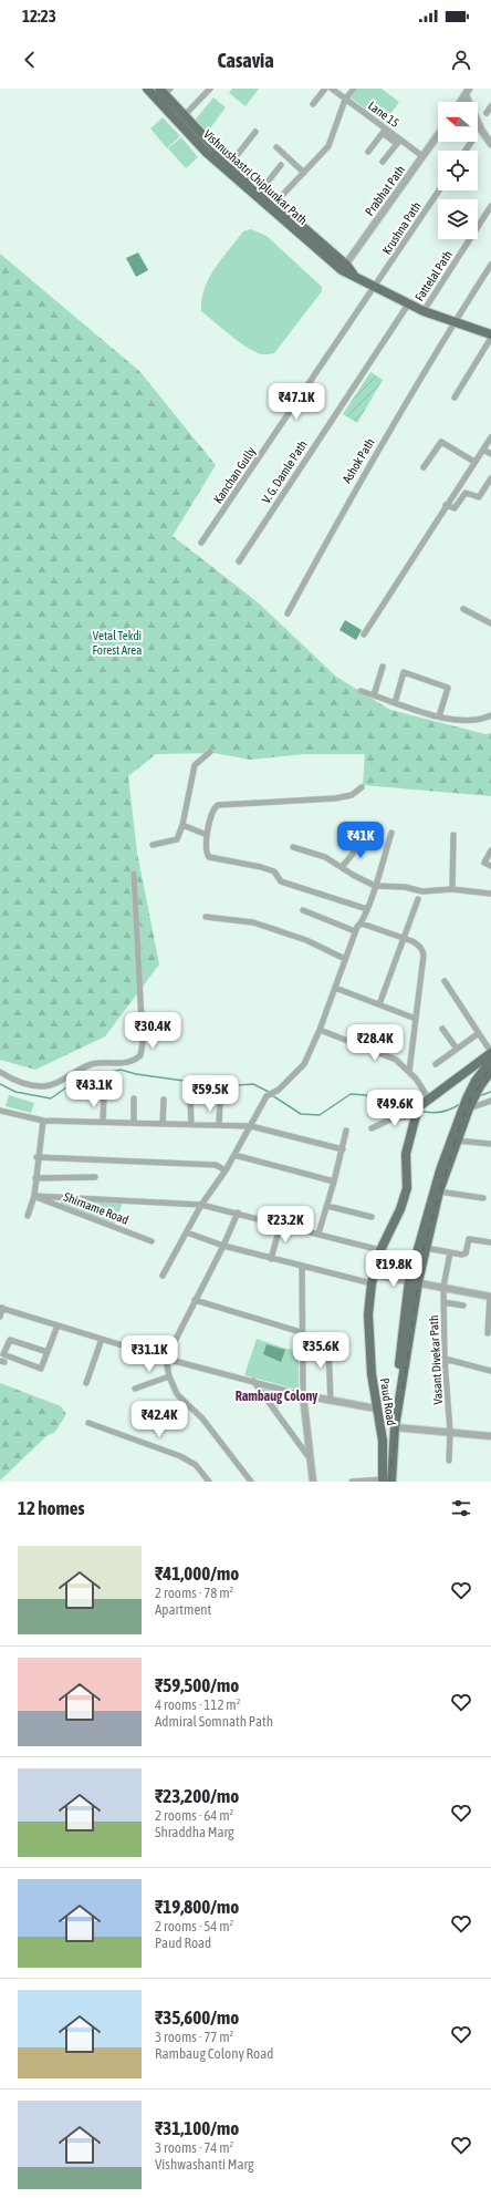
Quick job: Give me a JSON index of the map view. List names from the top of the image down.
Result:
{
  "streets": {
    "main road": ["Vishnushastri Chiplunkar Path", "Paud Road"],
    "street": [
      "Lane 15",
      "Prabhat Path",
      "Krushna Path",
      "Fattelal Path",
      "Ashok Path",
      "V. G. Damle Path",
      "Kanchan Gully",
      "Shirname Road",
      "Vasant Divekar Path"
    ]
  },
  "crossings": [
    ["Lane 15", "Prabhat Path"],
    ["Vishnushastri Chiplunkar Path", "Prabhat Path"],
    ["Vishnushastri Chiplunkar Path", "Krushna Path"],
    ["Vishnushastri Chiplunkar Path", "Fattelal Path"],
    ["Vishnushastri Chiplunkar Path", "Ashok Path"],
    ["Vishnushastri Chiplunkar Path", "V. G. Damle Path"],
    ["Vishnushastri Chiplunkar Path", "Kanchan Gully"],
    ["Krushna Path", "Kanchan Gully"]
  ],
  "districts": ["Rambaug Colony"],
  "parks": ["Vetal Tekdi Forest Area"],
  "north": "left",
  "page": {
    "status": "12:23",
    "header": "Casavia",
    "price": [
      "₹47.1K",
      "₹41K",
      "₹30.4K",
      "₹28.4K",
      "₹43.1K",
      "₹59.5K",
      "₹49.6K",
      "₹23.2K",
      "₹19.8K",
      "₹35.6K",
      "₹31.1K",
      "₹42.4K"
    ],
    "heading": "12 homes",
    "list": [
      {
        "name": "₹41,000/mo",
        "note": "2 rooms · 78 m² · Apartment"
      },
      {
        "name": "₹59,500/mo",
        "note": "4 rooms · 112 m² · Admiral Somnath Path"
      },
      {
        "name": "₹23,200/mo",
        "note": "2 rooms · 64 m² · Shraddha Marg"
      },
      {
        "name": "₹19,800/mo",
        "note": "2 rooms · 54 m² · Paud Road"
      },
      {
        "name": "₹35,600/mo",
        "note": "3 rooms · 77 m² · Rambaug Colony Road"
      },
      {
        "name": "₹31,100/mo",
        "note": "3 rooms · 74 m² · Vishwashanti Marg"
      }
    ]
  }
}
